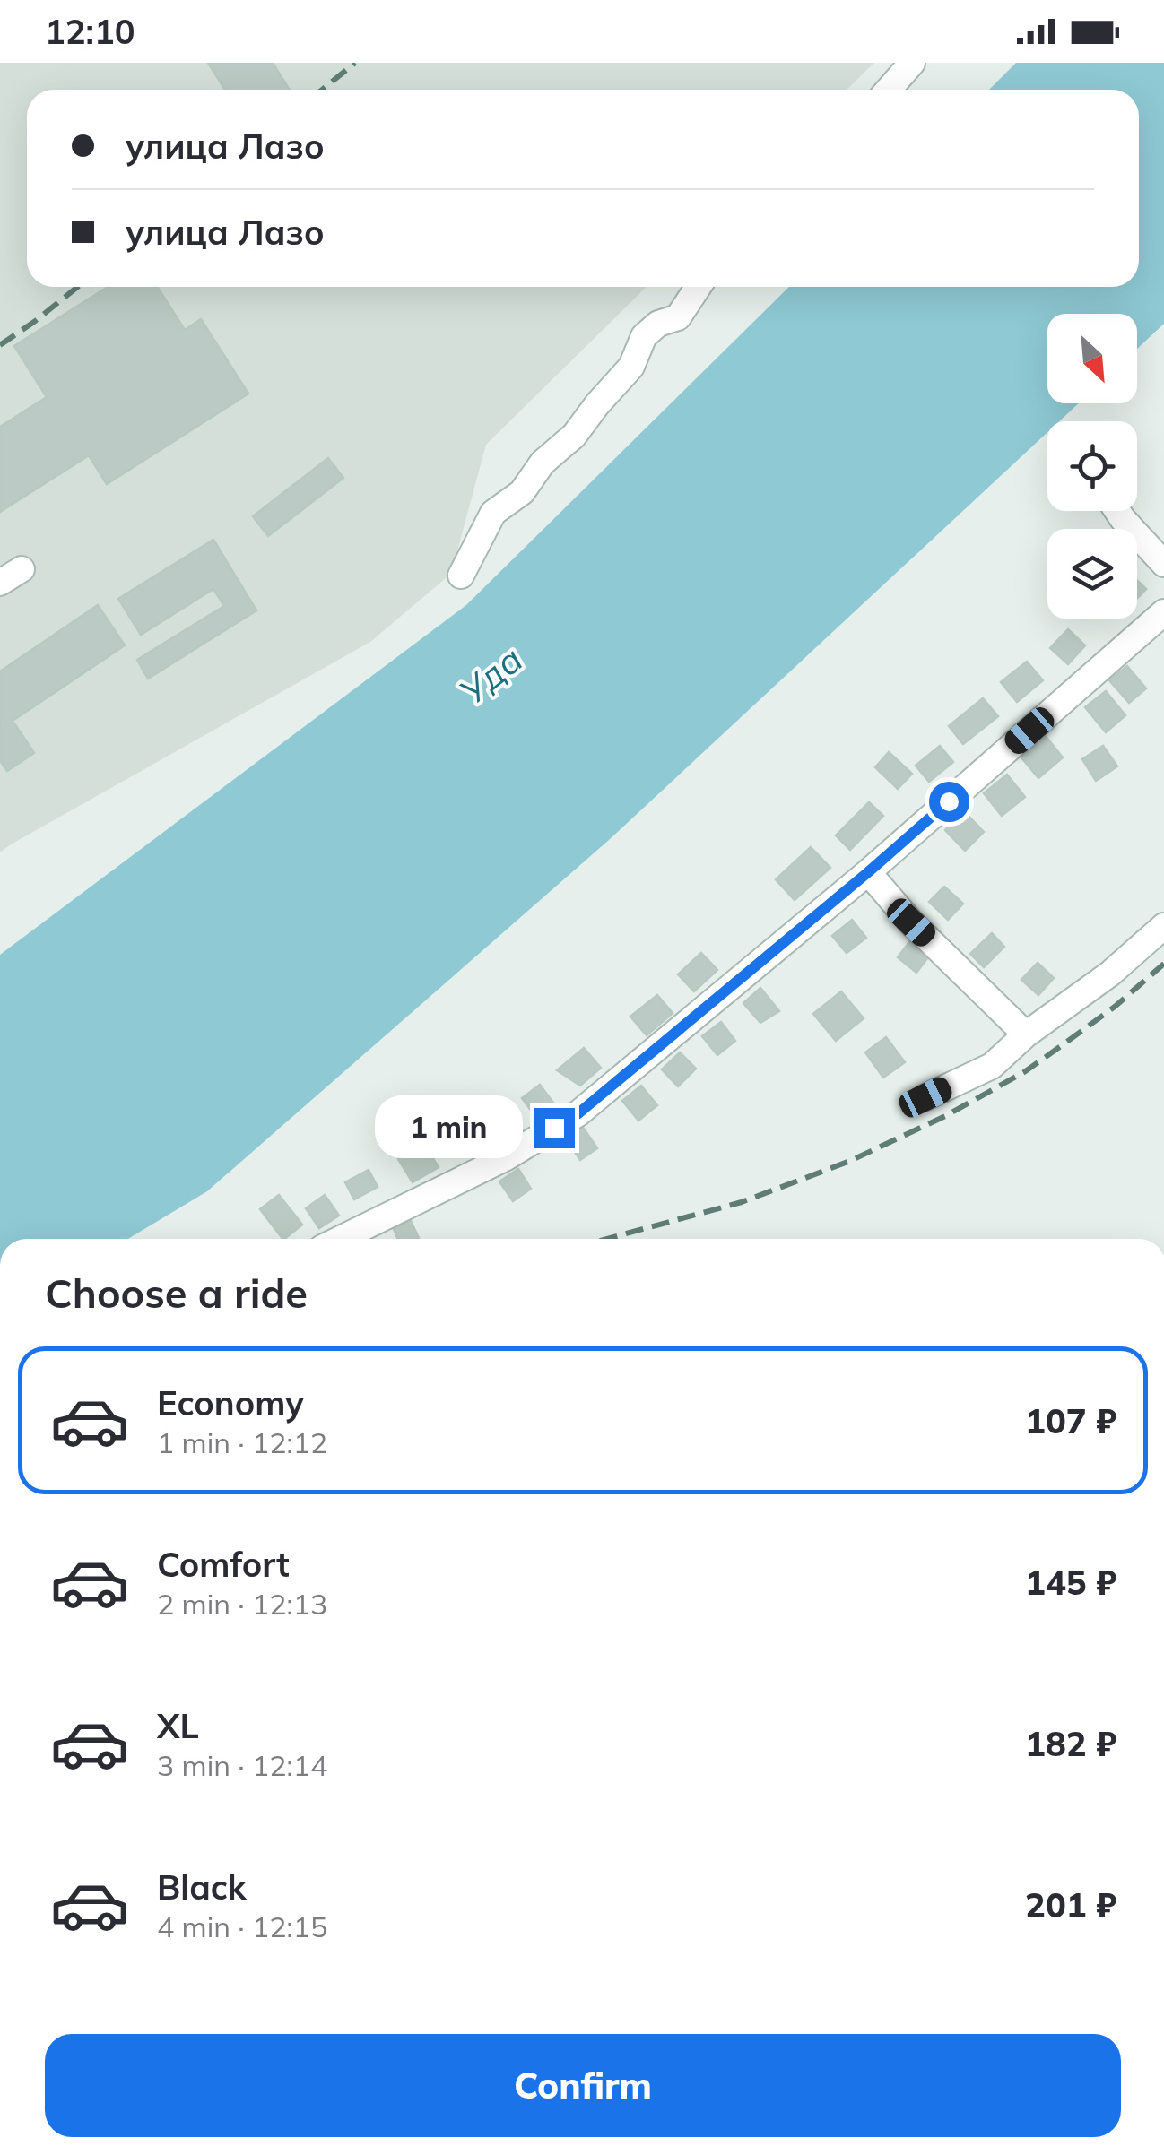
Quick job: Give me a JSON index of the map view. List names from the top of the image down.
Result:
{
  "water": ["Уда"],
  "north": "bottom right",
  "page": {
    "status": "12:10",
    "banner": ["улица Лазо", "улица Лазо"],
    "bubble": "1 min",
    "heading": "Choose a ride",
    "list": [
      {
        "name": "Economy",
        "note": "1 min · 12:12",
        "value": "107 ₽"
      },
      {
        "name": "Comfort",
        "note": "2 min · 12:13",
        "value": "145 ₽"
      },
      {
        "name": "XL",
        "note": "3 min · 12:14",
        "value": "182 ₽"
      },
      {
        "name": "Black",
        "note": "4 min · 12:15",
        "value": "201 ₽"
      }
    ],
    "buttons": "Confirm"
  }
}
